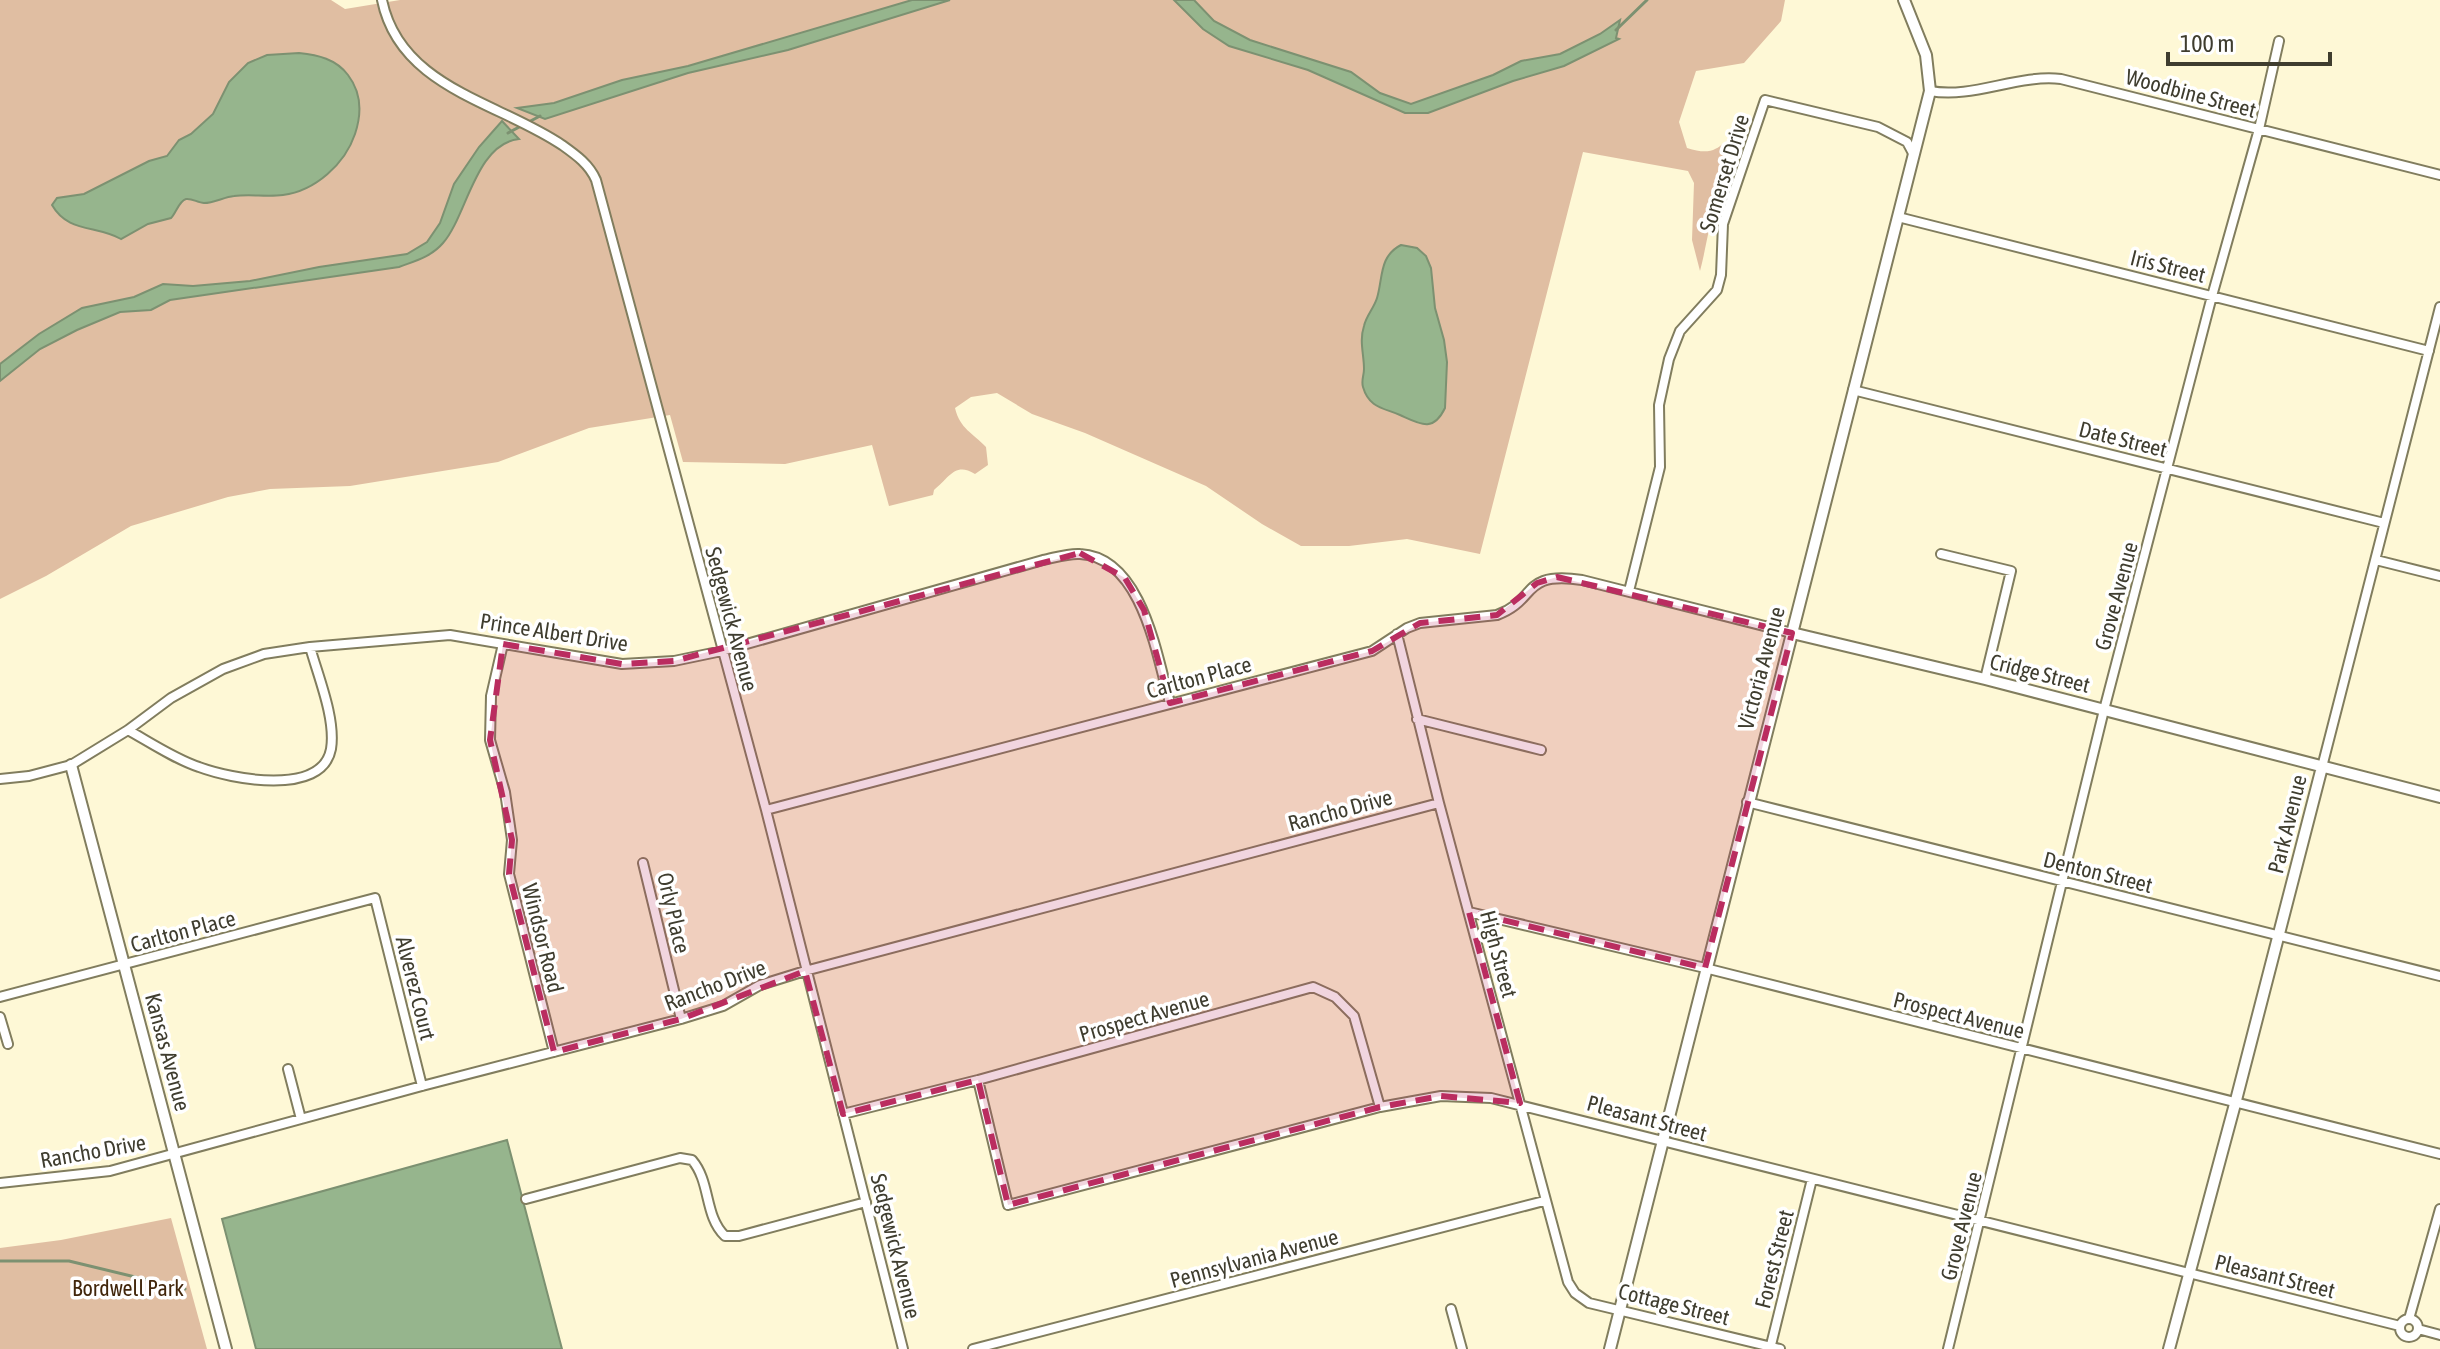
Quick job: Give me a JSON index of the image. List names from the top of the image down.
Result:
{
  "streets": {
    "street": [
      "Woodbine Street",
      "Somerset Drive",
      "Iris Street",
      "Date Street",
      "Grove Avenue",
      "Sedgewick Avenue",
      "Prince Albert Drive",
      "Victoria Avenue",
      "Cridge Street",
      "Carlton Place",
      "Rancho Drive",
      "Park Avenue",
      "Denton Street",
      "Orly Place",
      "Windsor Road",
      "High Street",
      "Alverez Court",
      "Prospect Avenue",
      "Kansas Avenue",
      "Pleasant Street",
      "Pennsylvania Avenue",
      "Forest Street",
      "Cottage Street"
    ]
  },
  "crossings": [
    ["Woodbine Street", "Grove Avenue"],
    ["Woodbine Street", "Victoria Avenue"],
    ["Somerset Drive", "Victoria Avenue"],
    ["Somerset Drive", "Cridge Street"],
    ["Somerset Drive", "Carlton Place"],
    ["Iris Street", "Grove Avenue"],
    ["Iris Street", "Victoria Avenue"],
    ["Iris Street", "Park Avenue"],
    ["Date Street", "Grove Avenue"],
    ["Date Street", "Victoria Avenue"],
    ["Date Street", "Park Avenue"],
    ["Grove Avenue", "Cridge Street"],
    ["Grove Avenue", "Denton Street"],
    ["Grove Avenue", "Prospect Avenue"],
    ["Grove Avenue", "Pleasant Street"],
    ["Sedgewick Avenue", "Prince Albert Drive"],
    ["Sedgewick Avenue", "Carlton Place"],
    ["Sedgewick Avenue", "Rancho Drive"],
    ["Sedgewick Avenue", "Prospect Avenue"],
    ["Prince Albert Drive", "Carlton Place"],
    ["Prince Albert Drive", "Windsor Road"],
    ["Prince Albert Drive", "Kansas Avenue"],
    ["Victoria Avenue", "Cridge Street"],
    ["Victoria Avenue", "Denton Street"],
    ["Victoria Avenue", "Prospect Avenue"],
    ["Victoria Avenue", "Pleasant Street"],
    ["Victoria Avenue", "Cottage Street"],
    ["Cridge Street", "Carlton Place"],
    ["Cridge Street", "Park Avenue"],
    ["Carlton Place", "High Street"],
    ["Carlton Place", "Alverez Court"],
    ["Carlton Place", "Kansas Avenue"],
    ["Rancho Drive", "Orly Place"],
    ["Rancho Drive", "Windsor Road"],
    ["Rancho Drive", "High Street"],
    ["Rancho Drive", "Alverez Court"],
    ["Rancho Drive", "Kansas Avenue"],
    ["Park Avenue", "Denton Street"],
    ["Park Avenue", "Prospect Avenue"],
    ["Park Avenue", "Pleasant Street"],
    ["High Street", "Prospect Avenue"],
    ["High Street", "Pleasant Street"],
    ["High Street", "Pennsylvania Avenue"],
    ["High Street", "Cottage Street"],
    ["Prospect Avenue", "Pleasant Street"],
    ["Pleasant Street", "Forest Street"],
    ["Forest Street", "Cottage Street"]
  ],
  "parks": ["Bordwell Park"],
  "scale_bar": "100 m"
}
